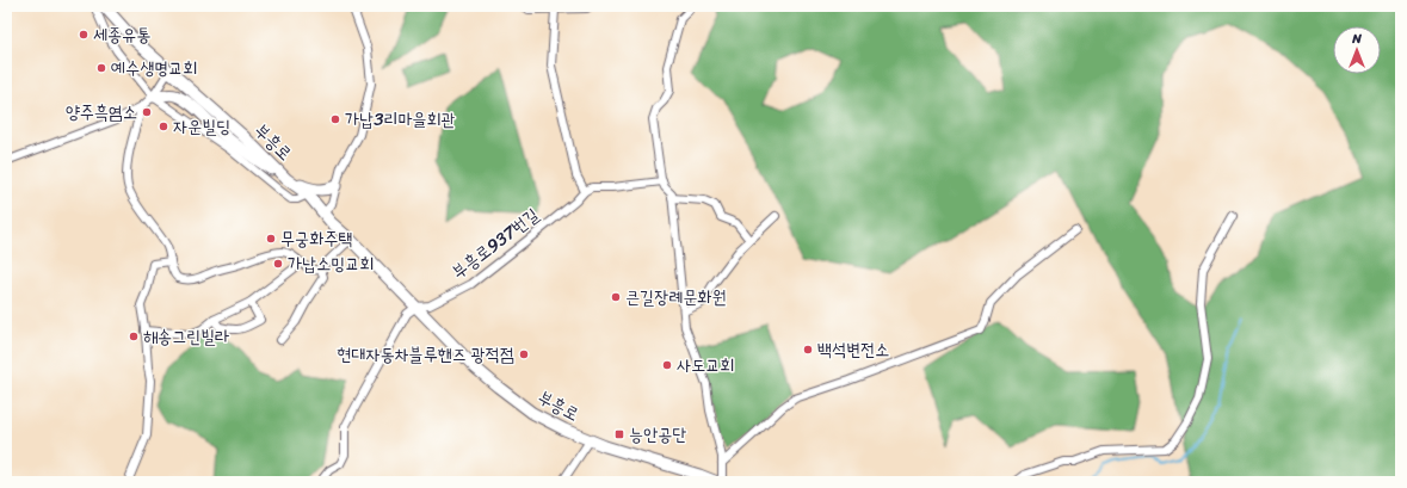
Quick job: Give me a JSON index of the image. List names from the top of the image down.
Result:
{
  "streets": {
    "main road": ["부흥로"],
    "street": ["부흥로937번길"]
  },
  "crossings": [
    ["부흥로", "부흥로937번길"]
  ],
  "places": {
    "other": [
      "세종유통",
      "예수생명교회",
      "양주흑염소",
      "가납3리마을회관",
      "자운빌딩",
      "무궁화주택",
      "가납소밍교회",
      "큰길장례문화원",
      "해송그린빌라",
      "백석변전소",
      "현대자동차블루핸즈 광적점",
      "사도교회"
    ],
    "transit": ["능안공단"]
  },
  "north": "top"
}
